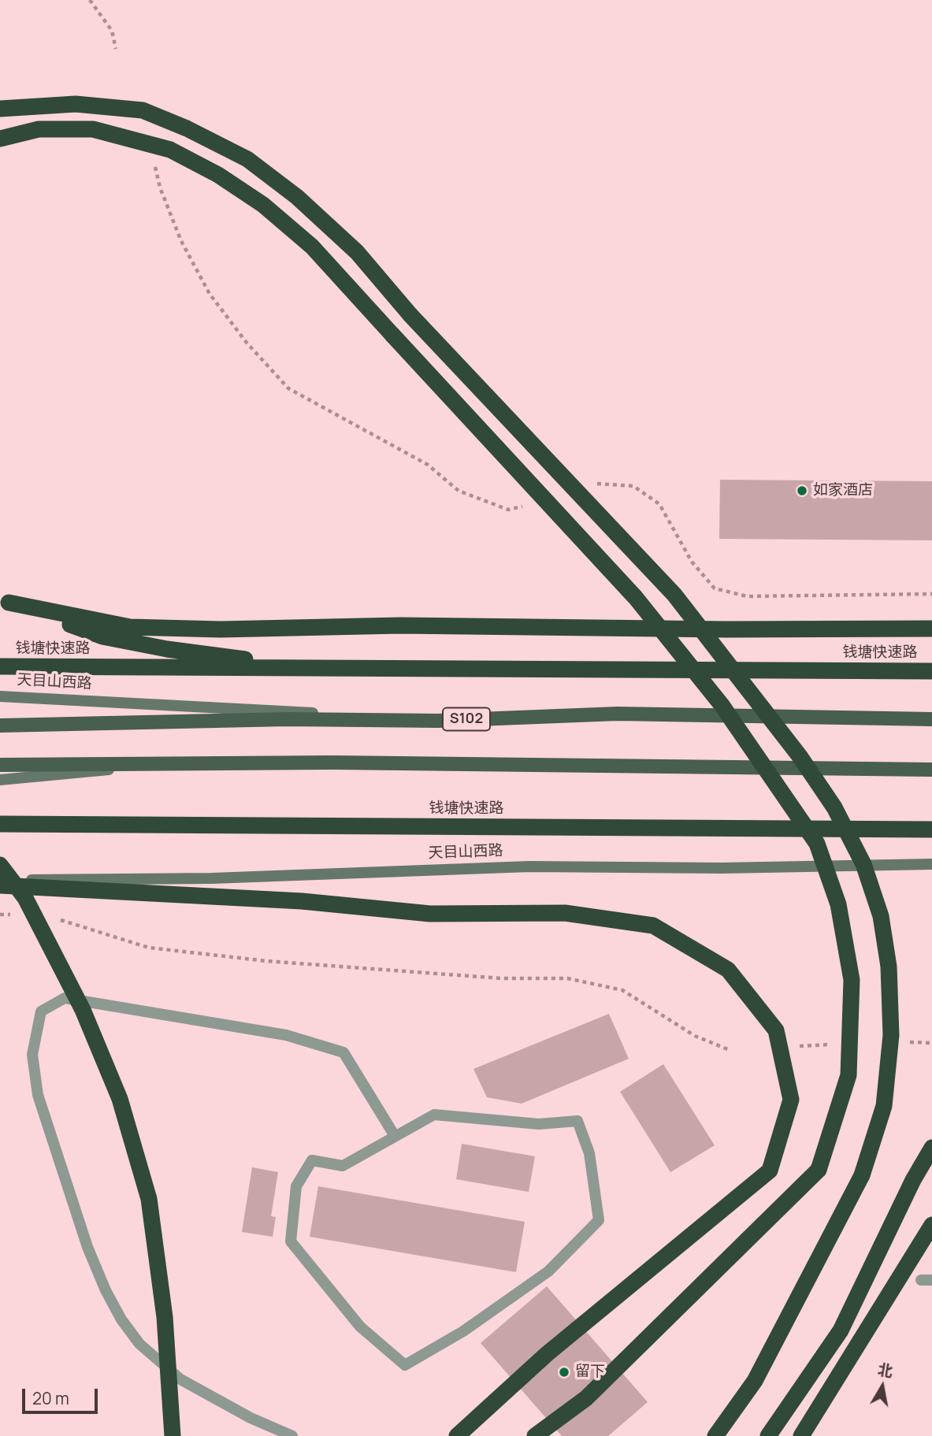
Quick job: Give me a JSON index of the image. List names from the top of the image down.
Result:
{
  "streets": {
    "highway": ["钱塘快速路"],
    "main road": ["天目山西路", "S102"]
  },
  "places": ["如家酒店", "留下"],
  "scale_bar": "20 m",
  "north": "top"
}
